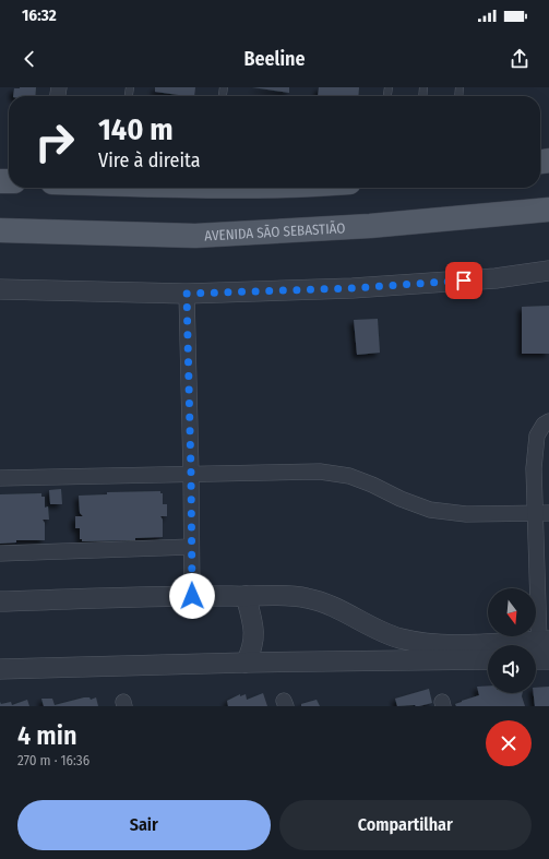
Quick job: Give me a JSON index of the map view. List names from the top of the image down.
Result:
{
  "streets": {
    "main road": ["AVENIDA SÃO SEBASTIÃO"]
  },
  "north": "bottom",
  "page": {
    "status": "16:32",
    "header": "Beeline",
    "turn": ["140 m", "Vire à direita"],
    "heading": ["4 min", "270 m · 16:36"],
    "buttons": ["Sair", "Compartilhar"]
  }
}
